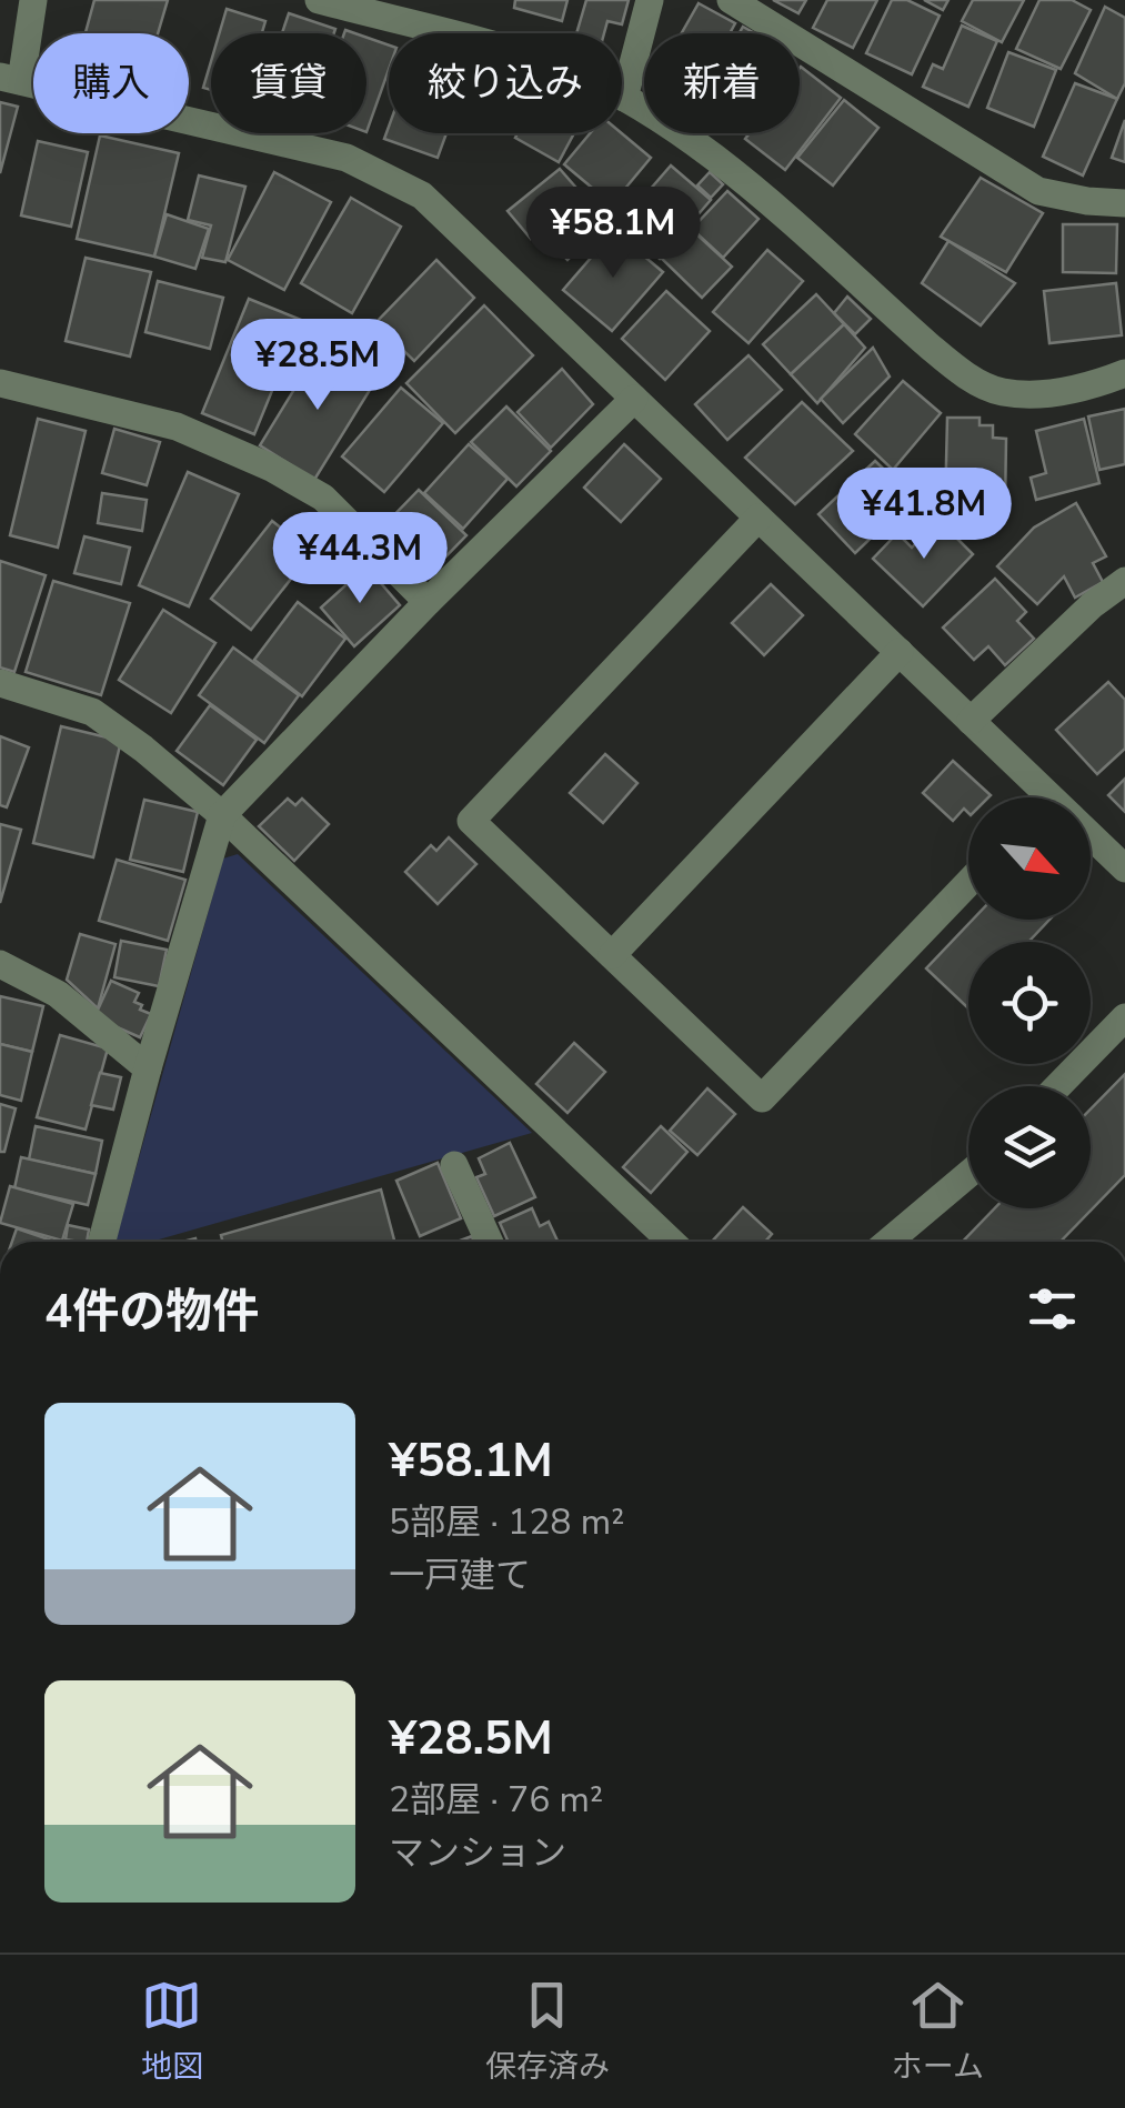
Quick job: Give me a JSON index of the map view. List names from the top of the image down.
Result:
{
  "north": "bottom right",
  "page": {
    "chip": [
      "購入",
      "賃貸",
      "絞り込み",
      "新着"
    ],
    "price": [
      "¥58.1M",
      "¥28.5M",
      "¥41.8M",
      "¥44.3M"
    ],
    "heading": "4件の物件",
    "list": [
      {
        "name": "¥58.1M",
        "note": "5部屋 · 128 m² · 一戸建て"
      },
      {
        "name": "¥28.5M",
        "note": "2部屋 · 76 m² · マンション"
      }
    ],
    "tabs": ["地図", "保存済み", "ホーム"]
  }
}
